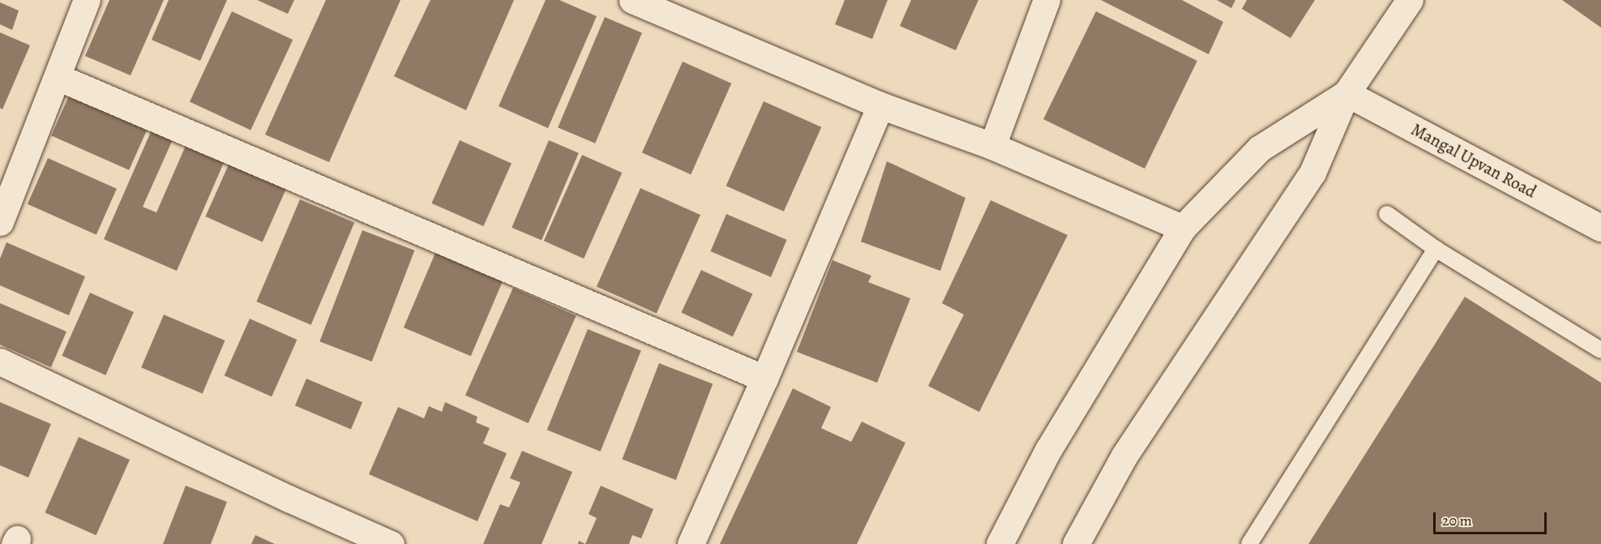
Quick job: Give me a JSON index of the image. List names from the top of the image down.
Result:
{
  "streets": {
    "street": ["Mangal Upvan Road"]
  },
  "scale_bar": "20 m"
}
